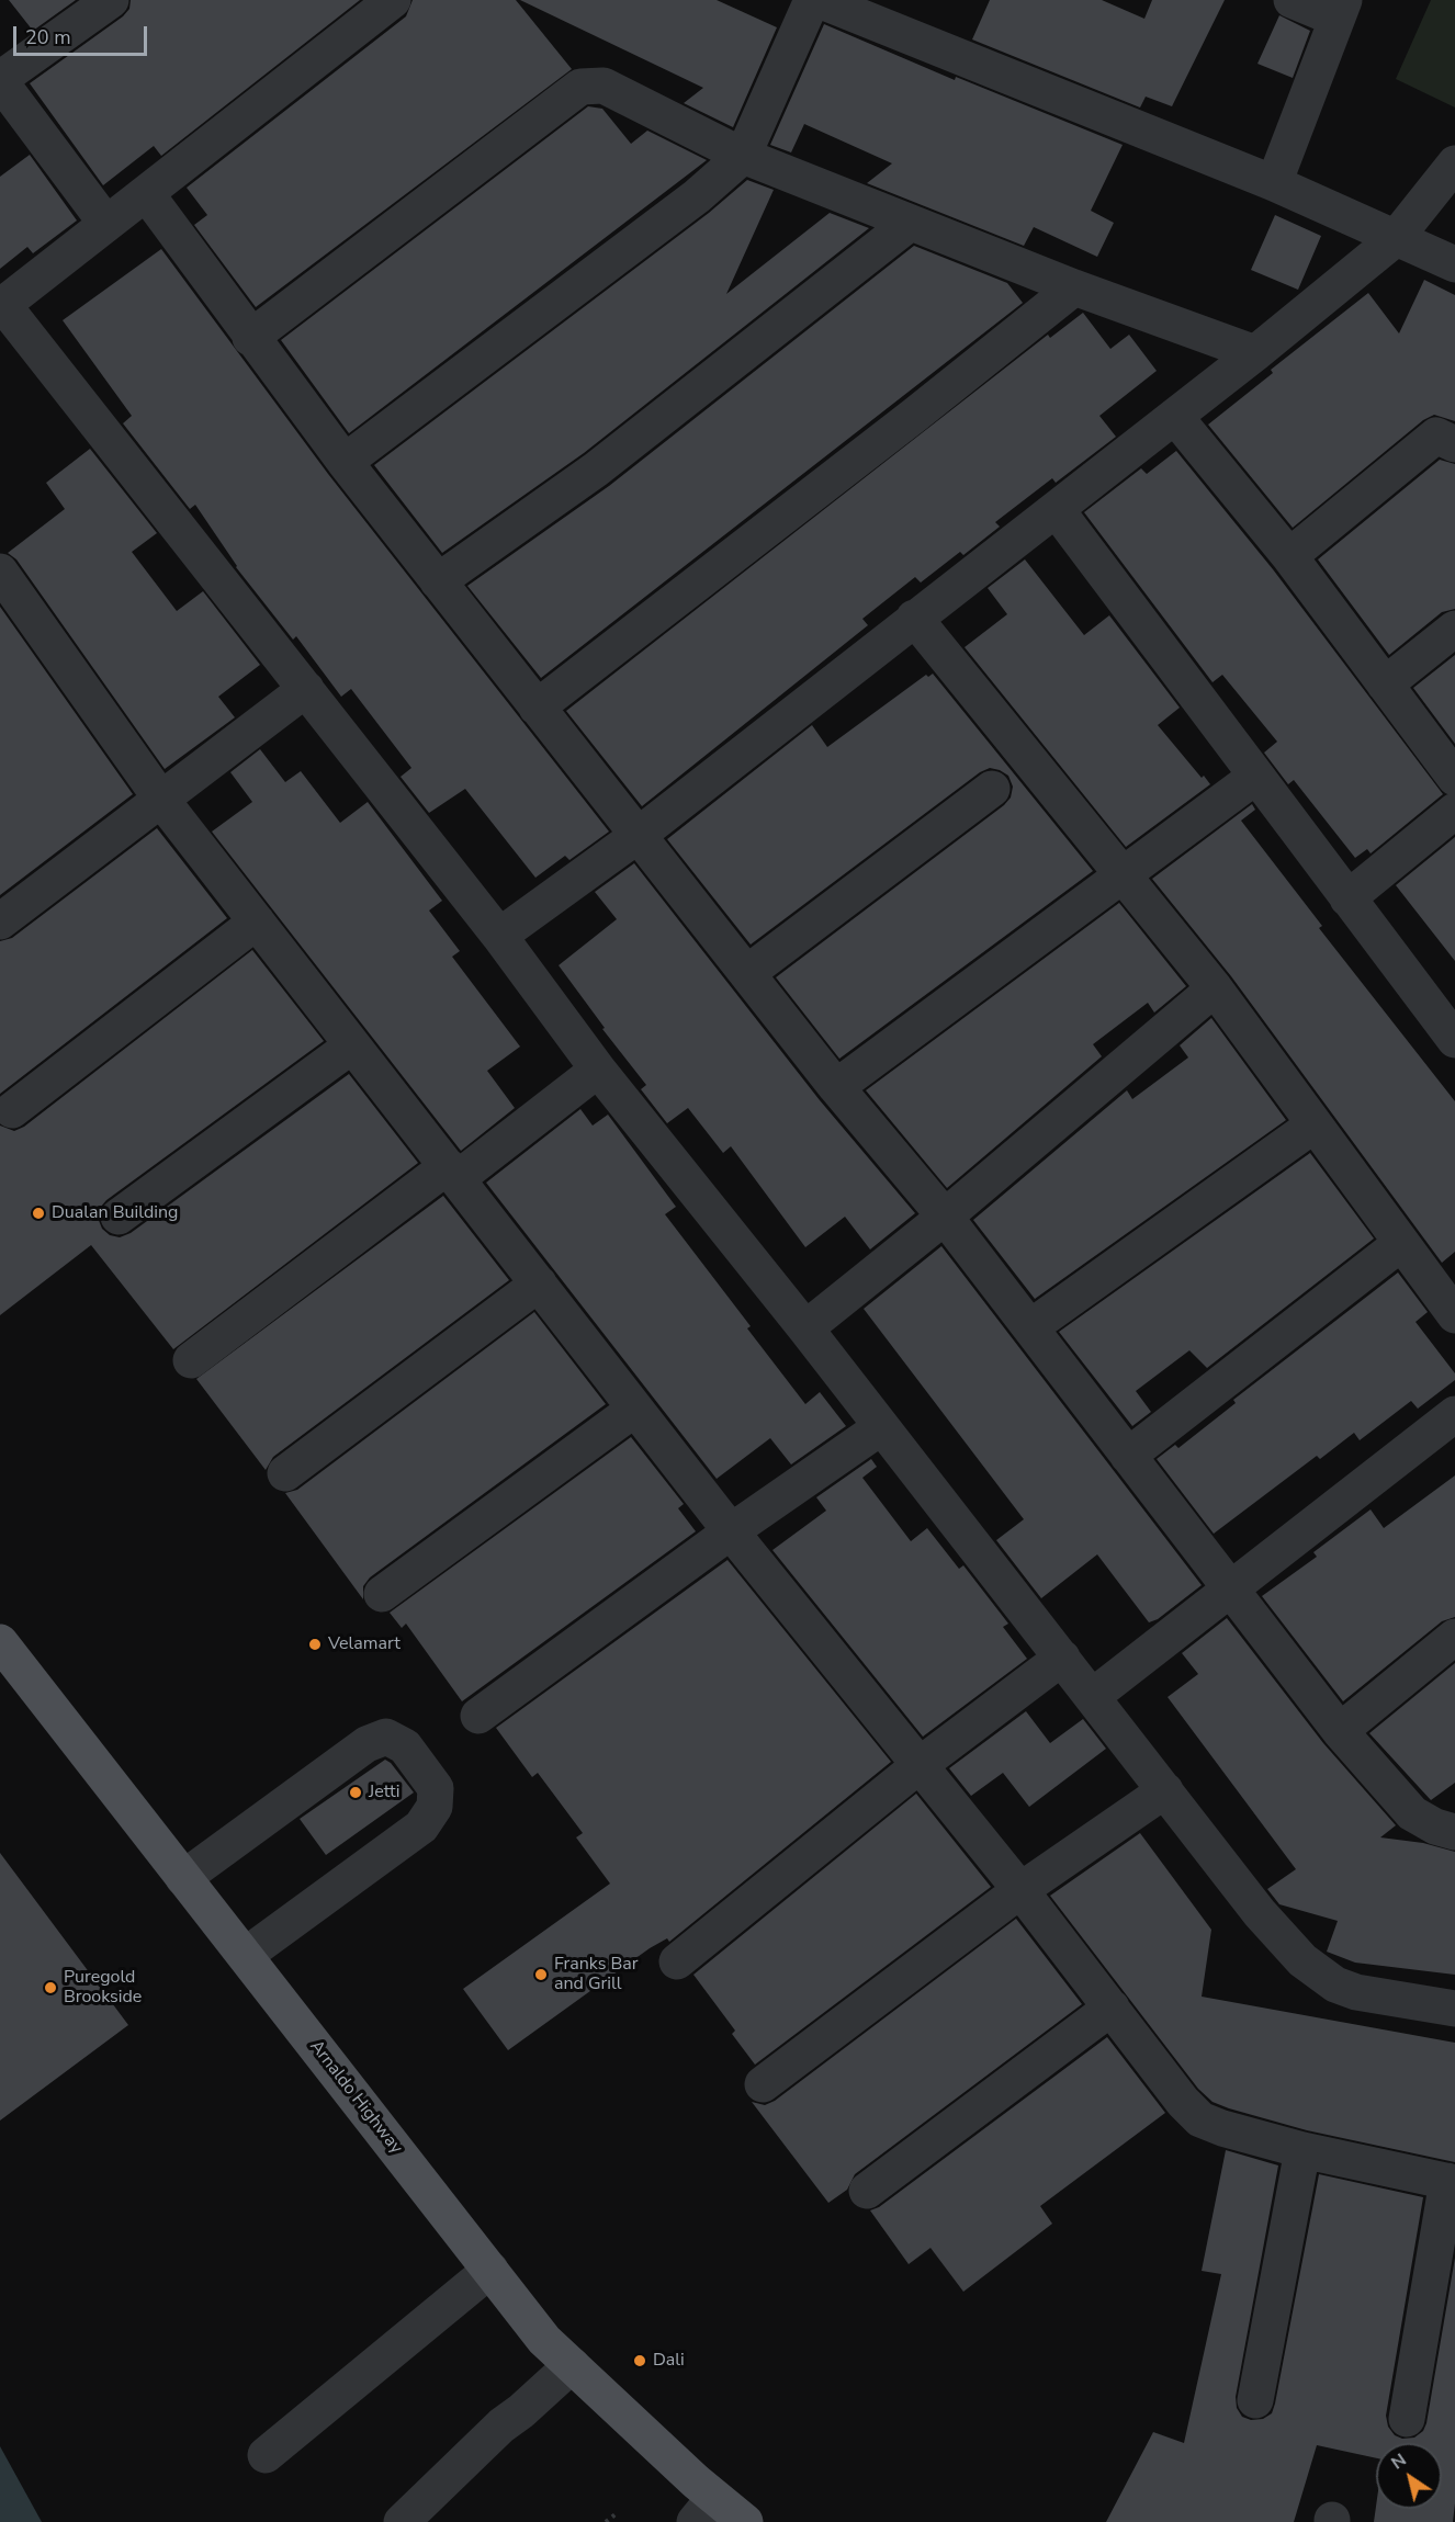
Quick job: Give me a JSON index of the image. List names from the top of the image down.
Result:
{
  "streets": {
    "main road": ["Arnaldo Highway"]
  },
  "places": [
    "Dualan Building",
    "Velamart",
    "Jetti",
    "Franks Bar and Grill",
    "Puregold Brookside",
    "Dali"
  ],
  "scale_bar": "20 m",
  "north": "top left"
}
